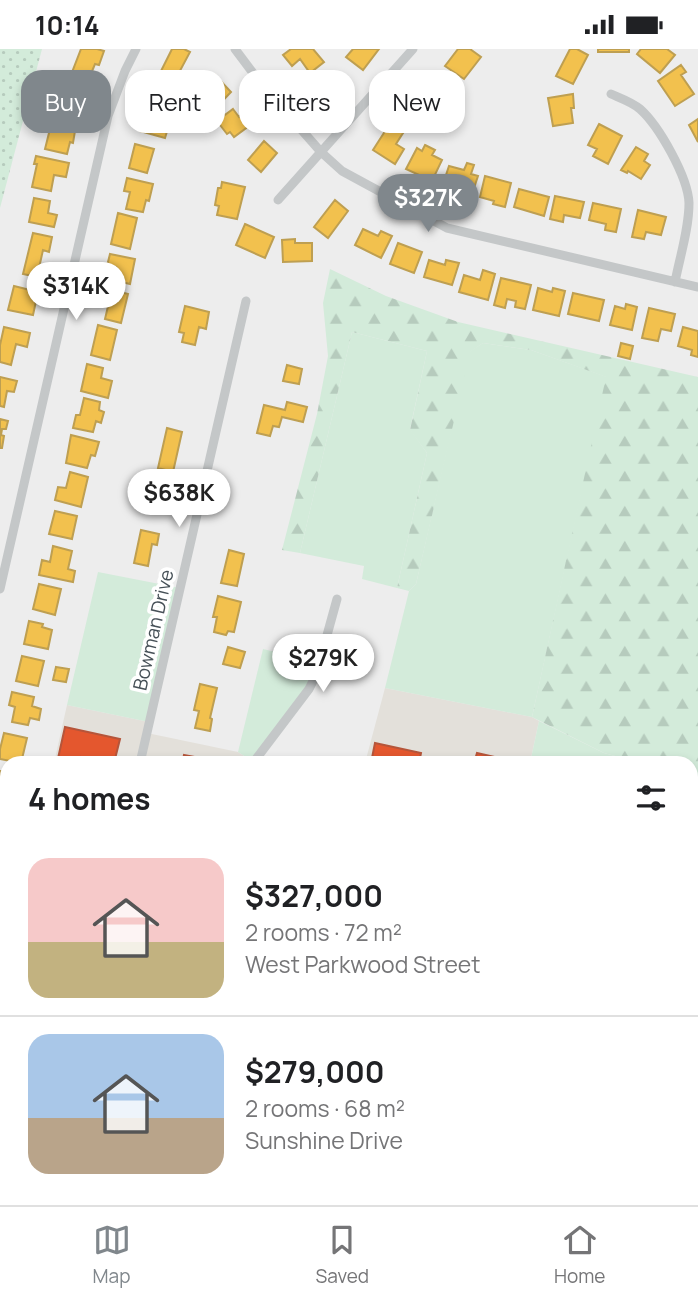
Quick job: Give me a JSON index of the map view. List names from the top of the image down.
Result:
{
  "streets": {
    "street": ["Bowman Drive"]
  },
  "page": {
    "status": "10:14",
    "chip": [
      "Buy",
      "Rent",
      "Filters",
      "New"
    ],
    "price": [
      "$327K",
      "$314K",
      "$638K",
      "$279K"
    ],
    "heading": "4 homes",
    "list": [
      {
        "name": "$327,000",
        "note": "2 rooms · 72 m² · West Parkwood Street"
      },
      {
        "name": "$279,000",
        "note": "2 rooms · 68 m² · Sunshine Drive"
      }
    ],
    "tabs": ["Map", "Saved", "Home"]
  }
}
